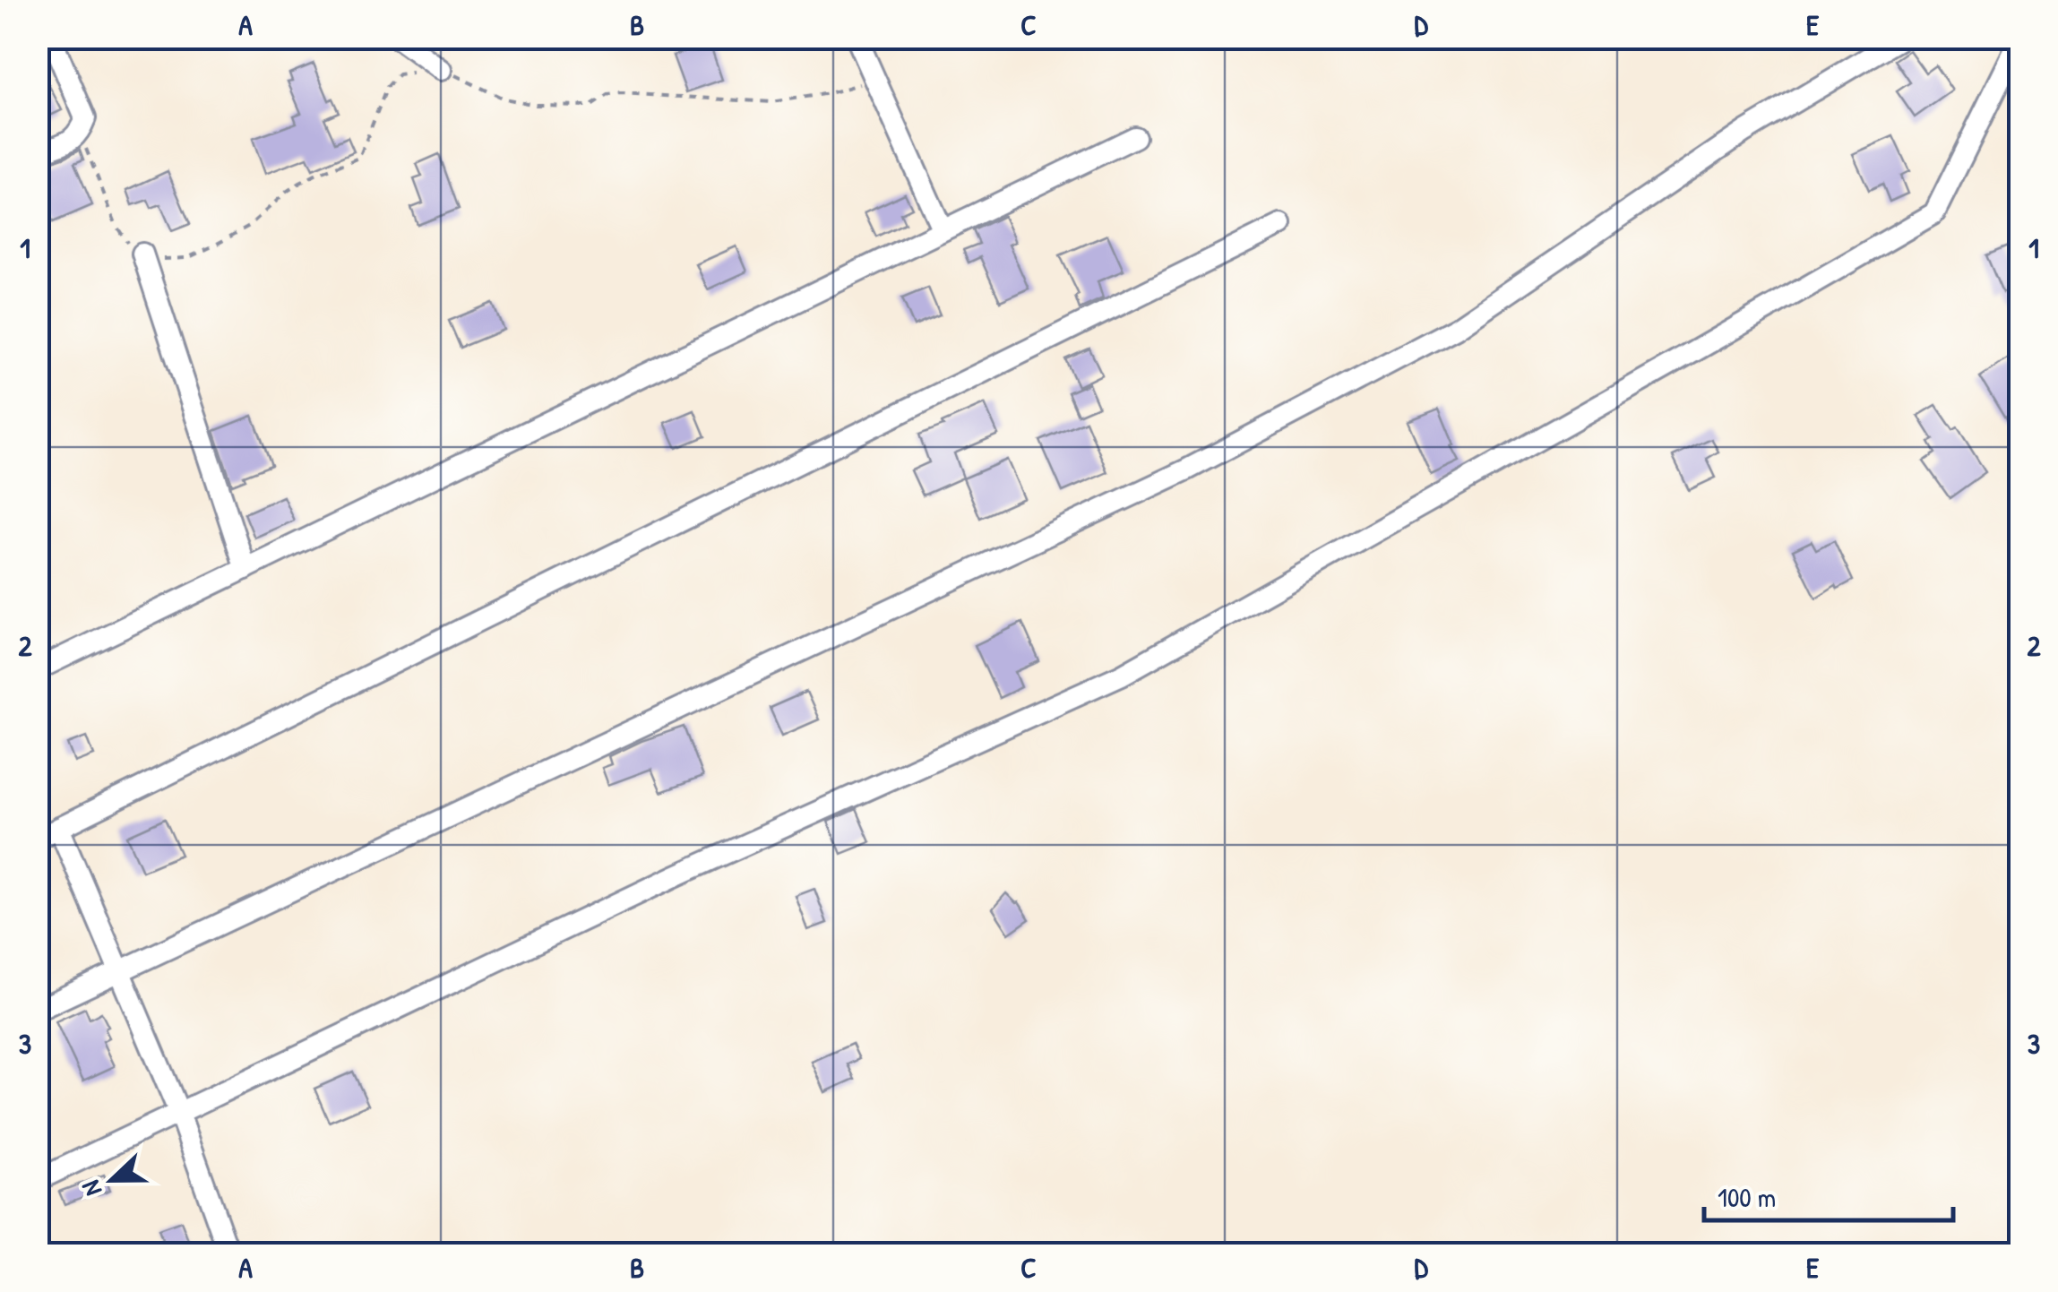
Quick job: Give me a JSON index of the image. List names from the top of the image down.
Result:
{
  "scale_bar": "100 m",
  "north": "left",
  "grid": {
    "columns": [
      "A",
      "B",
      "C",
      "D",
      "E"
    ],
    "rows": ["1", "2", "3"]
  }
}
